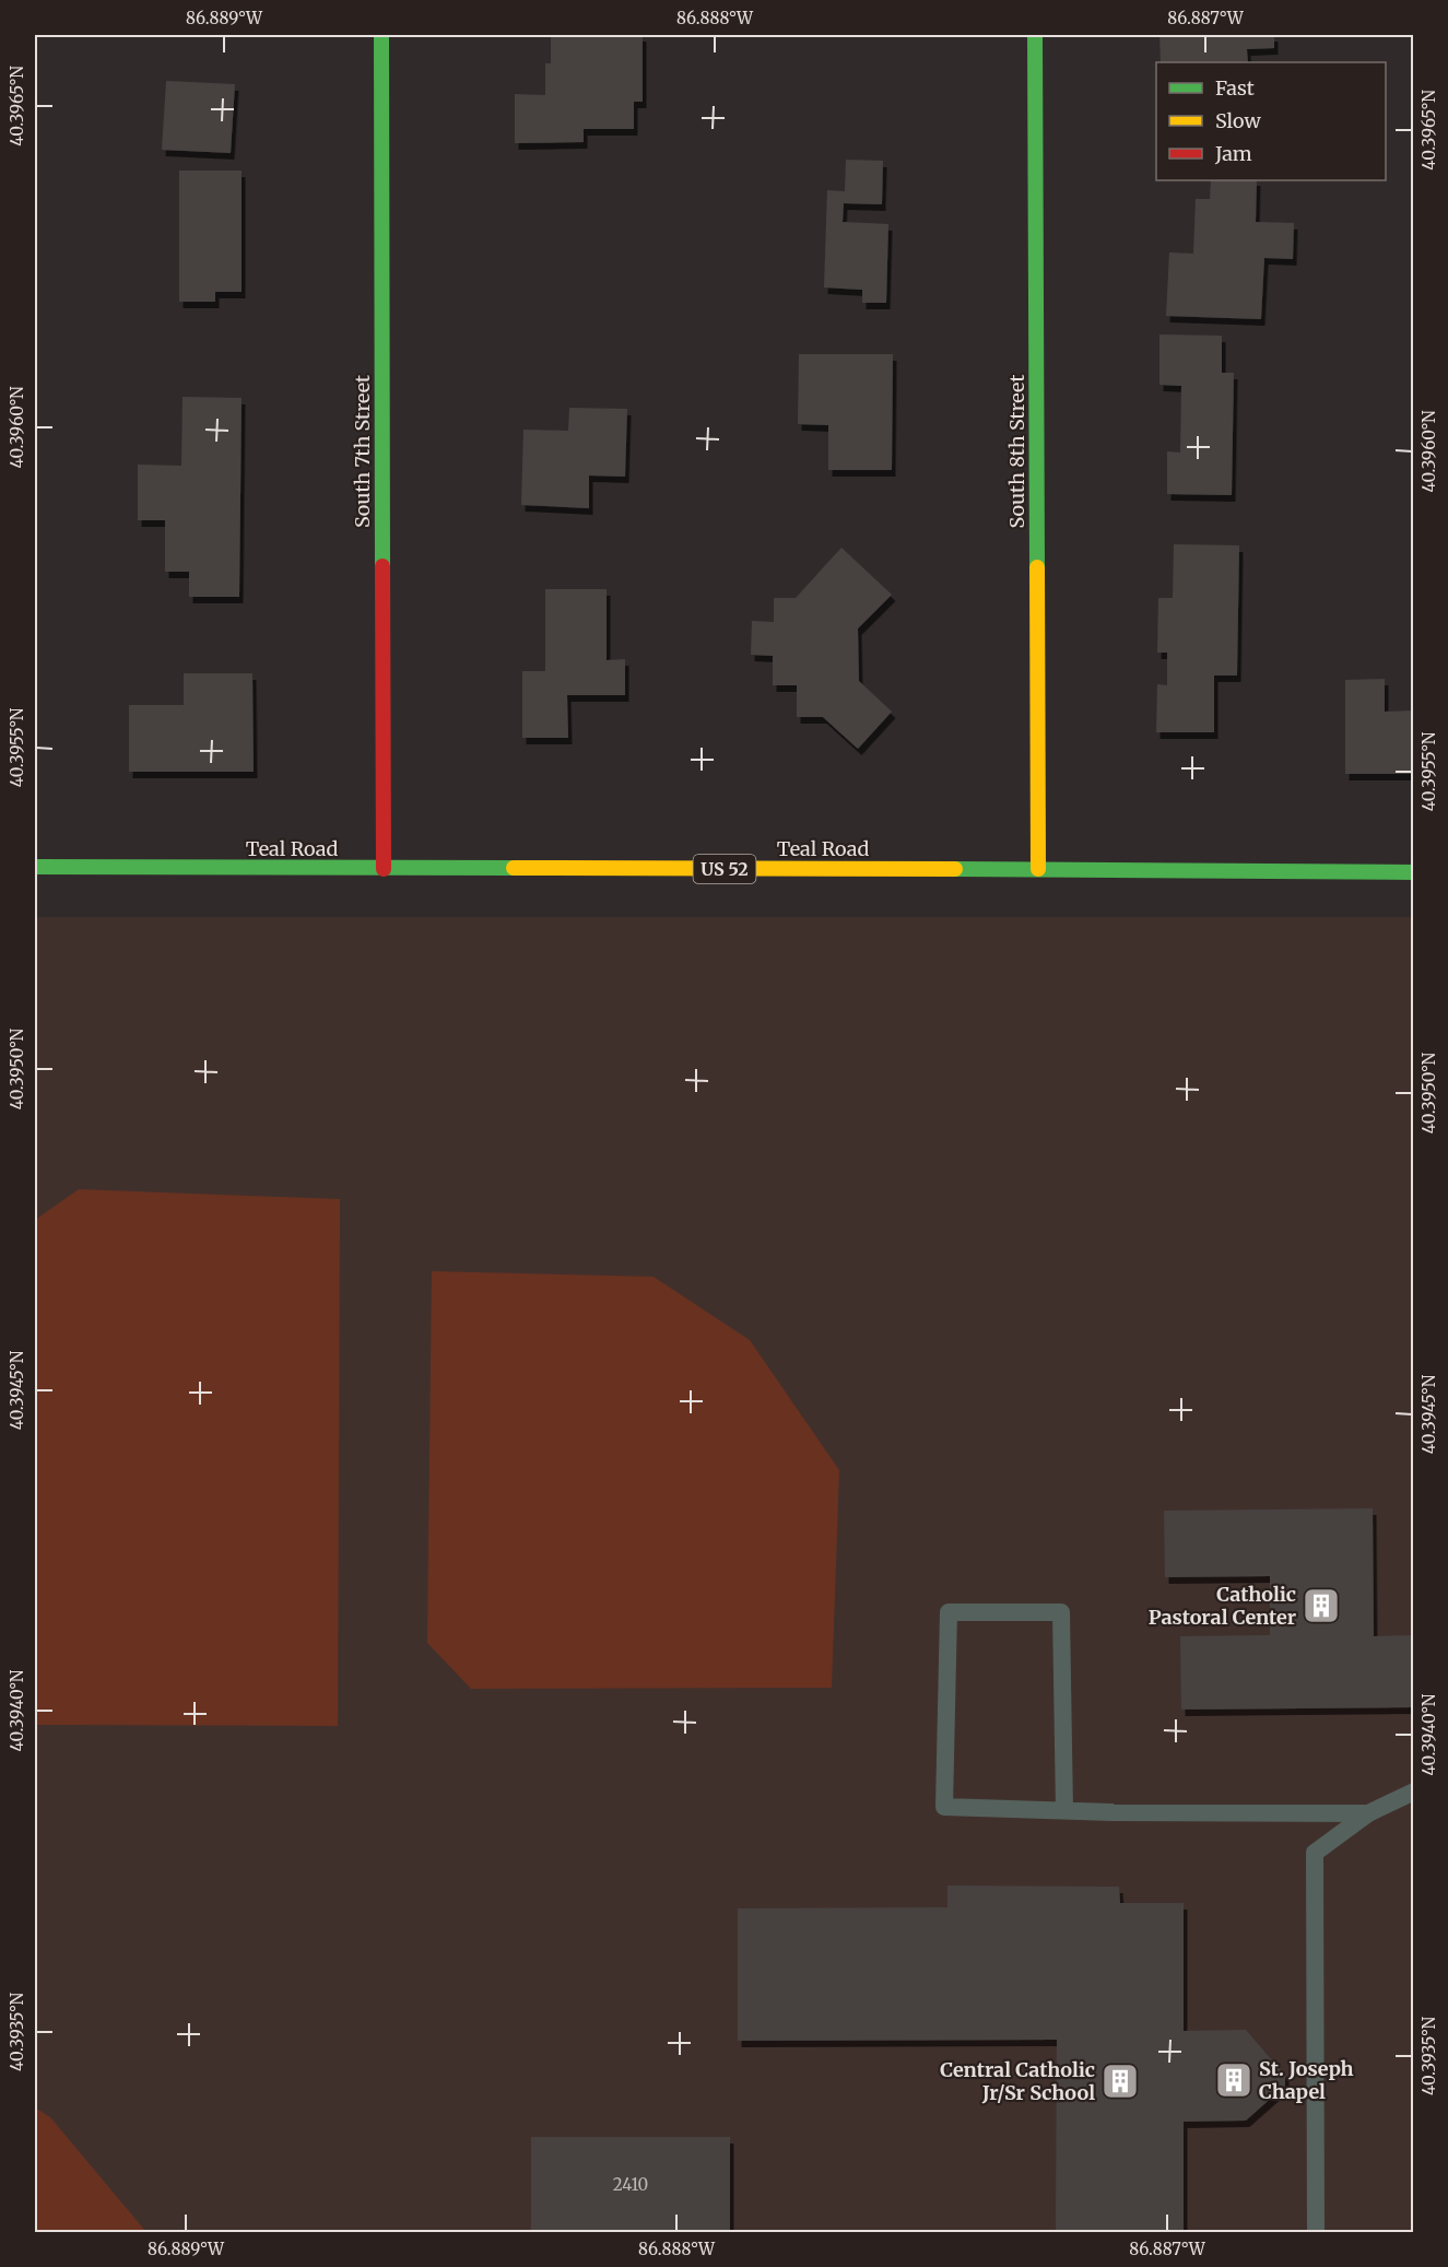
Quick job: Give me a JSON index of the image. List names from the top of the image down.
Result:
{
  "streets": {
    "street": [
      "South 7th Street",
      "South 8th Street",
      "Teal Road",
      "US 52"
    ]
  },
  "crossings": [
    ["South 7th Street", "Teal Road"],
    ["South 8th Street", "Teal Road"]
  ],
  "places": {
    "building": ["Catholic Pastoral Center", "St. Joseph Chapel", "Central Catholic Jr/Sr School"]
  },
  "house_numbers": ["2410"],
  "legend": ["Fast", "Slow", "Jam"],
  "coordinates": [
    "86.889°W",
    "86.888°W",
    "86.887°W",
    "40.3965°N",
    "40.3960°N",
    "40.3955°N",
    "40.3950°N",
    "40.3945°N",
    "40.3940°N",
    "40.3935°N"
  ]
}
